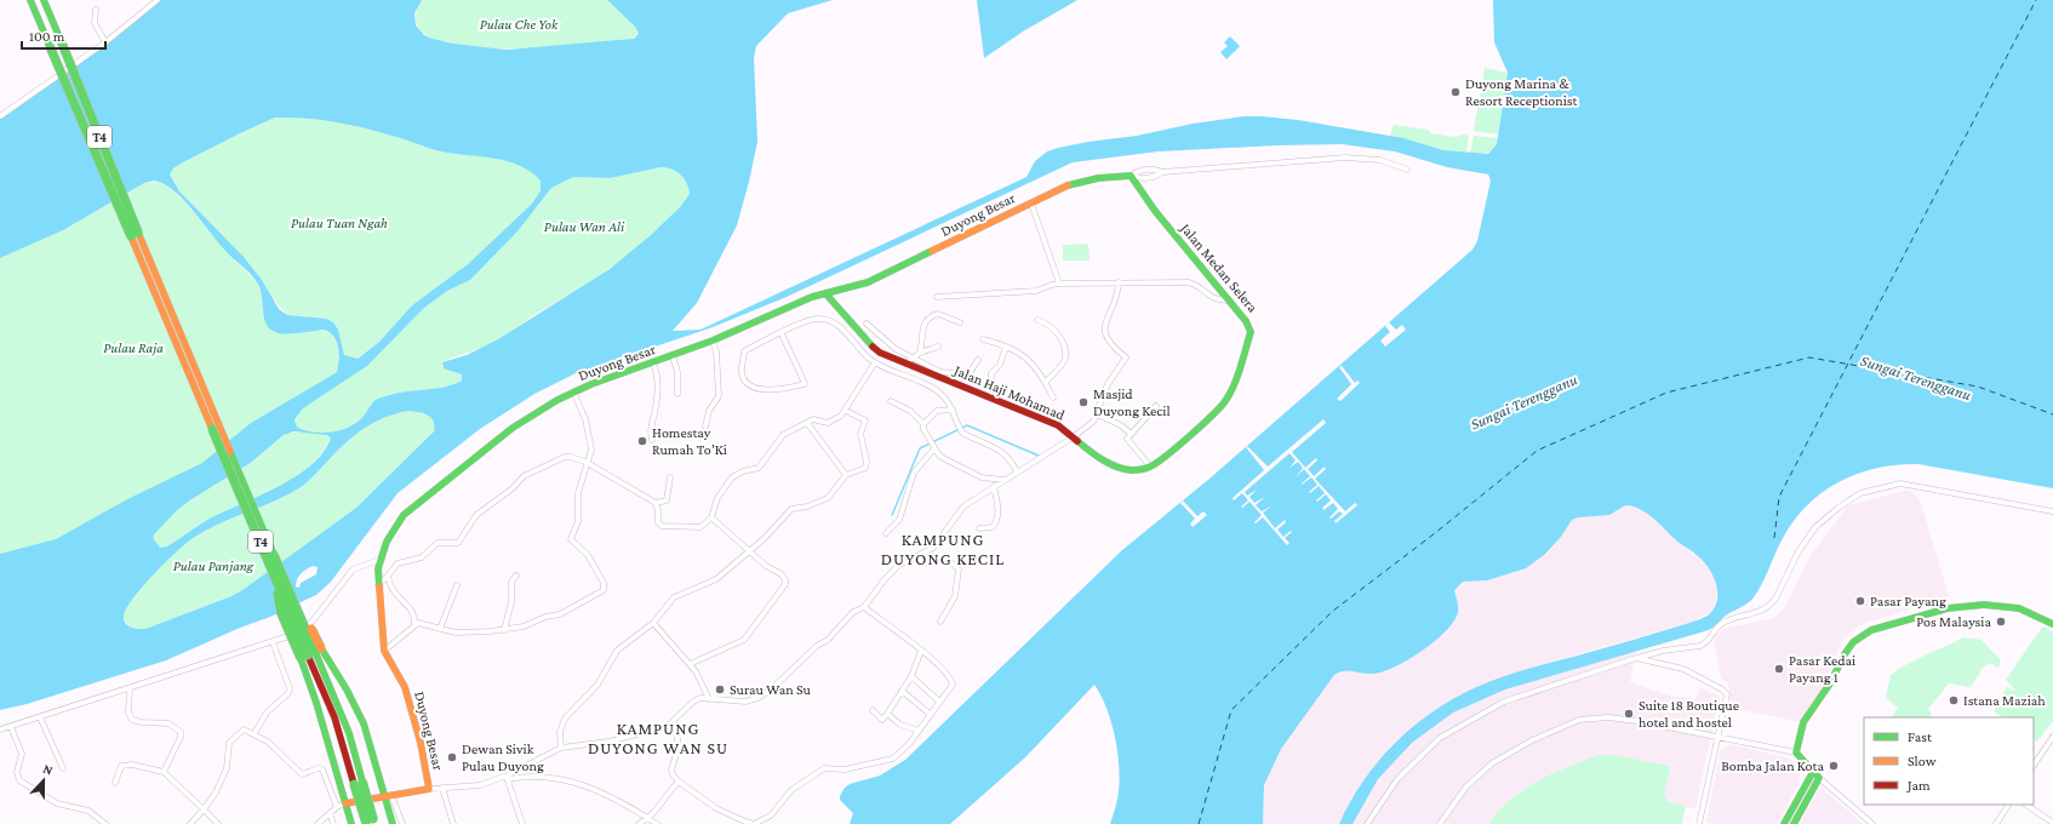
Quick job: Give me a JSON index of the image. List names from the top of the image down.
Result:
{
  "streets": {
    "main road": [
      "T4",
      "Duyong Besar",
      "Jalan Medan Selera",
      "Jalan Haji Mohamad"
    ]
  },
  "crossings": [
    ["Duyong Besar", "Jalan Medan Selera"],
    ["Duyong Besar", "Jalan Haji Mohamad"],
    ["Jalan Medan Selera", "Jalan Haji Mohamad"]
  ],
  "districts": ["KAMPUNG DUYONG KECIL", "KAMPUNG DUYONG WAN SU"],
  "water": ["Sungai Terengganu"],
  "parks": [
    "Pulau Che Yok",
    "Pulau Tuan Ngah",
    "Pulau Wan Ali",
    "Pulau Raja",
    "Pulau Panjang"
  ],
  "places": [
    "Duyong Marina & Resort Receptionist",
    "Masjid Duyong Kecil",
    "Homestay Rumah To’Ki",
    "Pasar Payang",
    "Pos Malaysia",
    "Pasar Kedai Payang 1",
    "Surau Wan Su",
    "Istana Maziah",
    "Suite 18 Boutique hotel and hostel",
    "Dewan Sivik Pulau Duyong",
    "Bomba Jalan Kota"
  ],
  "legend": ["Fast", "Slow", "Jam"],
  "scale_bar": "100 m",
  "north": "top"
}
